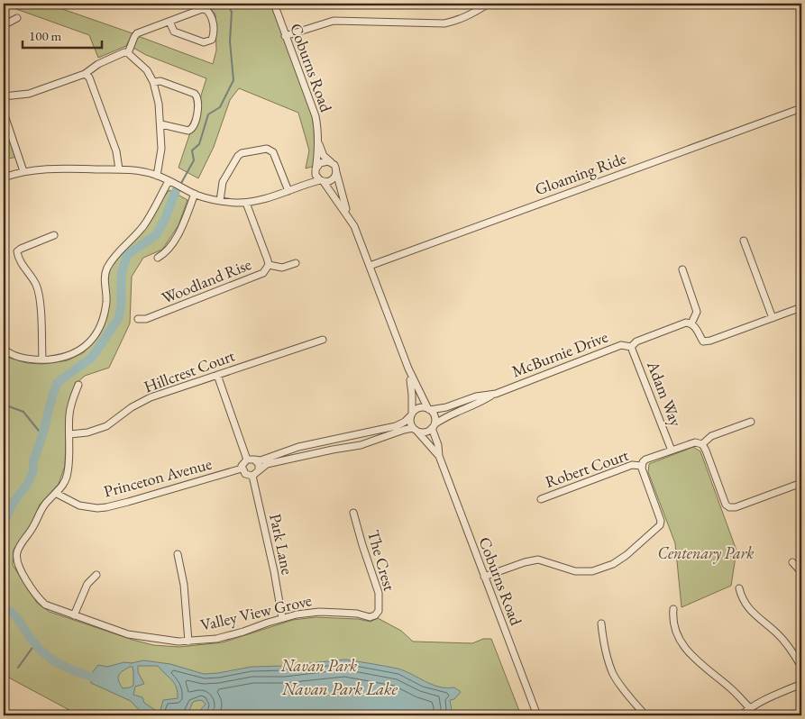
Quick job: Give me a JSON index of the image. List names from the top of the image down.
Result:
{
  "streets": {
    "street": [
      "Coburns Road",
      "Gloaming Ride",
      "Woodland Rise",
      "McBurnie Drive",
      "Hillcrest Court",
      "Adam Way",
      "Robert Court",
      "Princeton Avenue",
      "Park Lane",
      "The Crest",
      "Valley View Grove"
    ]
  },
  "crossings": [
    ["Coburns Road", "McBurnie Drive"],
    ["McBurnie Drive", "Adam Way"],
    ["Hillcrest Court", "Valley View Grove"],
    ["Princeton Avenue", "Park Lane"],
    ["Princeton Avenue", "Valley View Grove"],
    ["Park Lane", "Valley View Grove"],
    ["The Crest", "Valley View Grove"]
  ],
  "water": ["Navan Park Lake"],
  "parks": ["Centenary Park", "Navan Park"],
  "scale_bar": "100 m"
}
